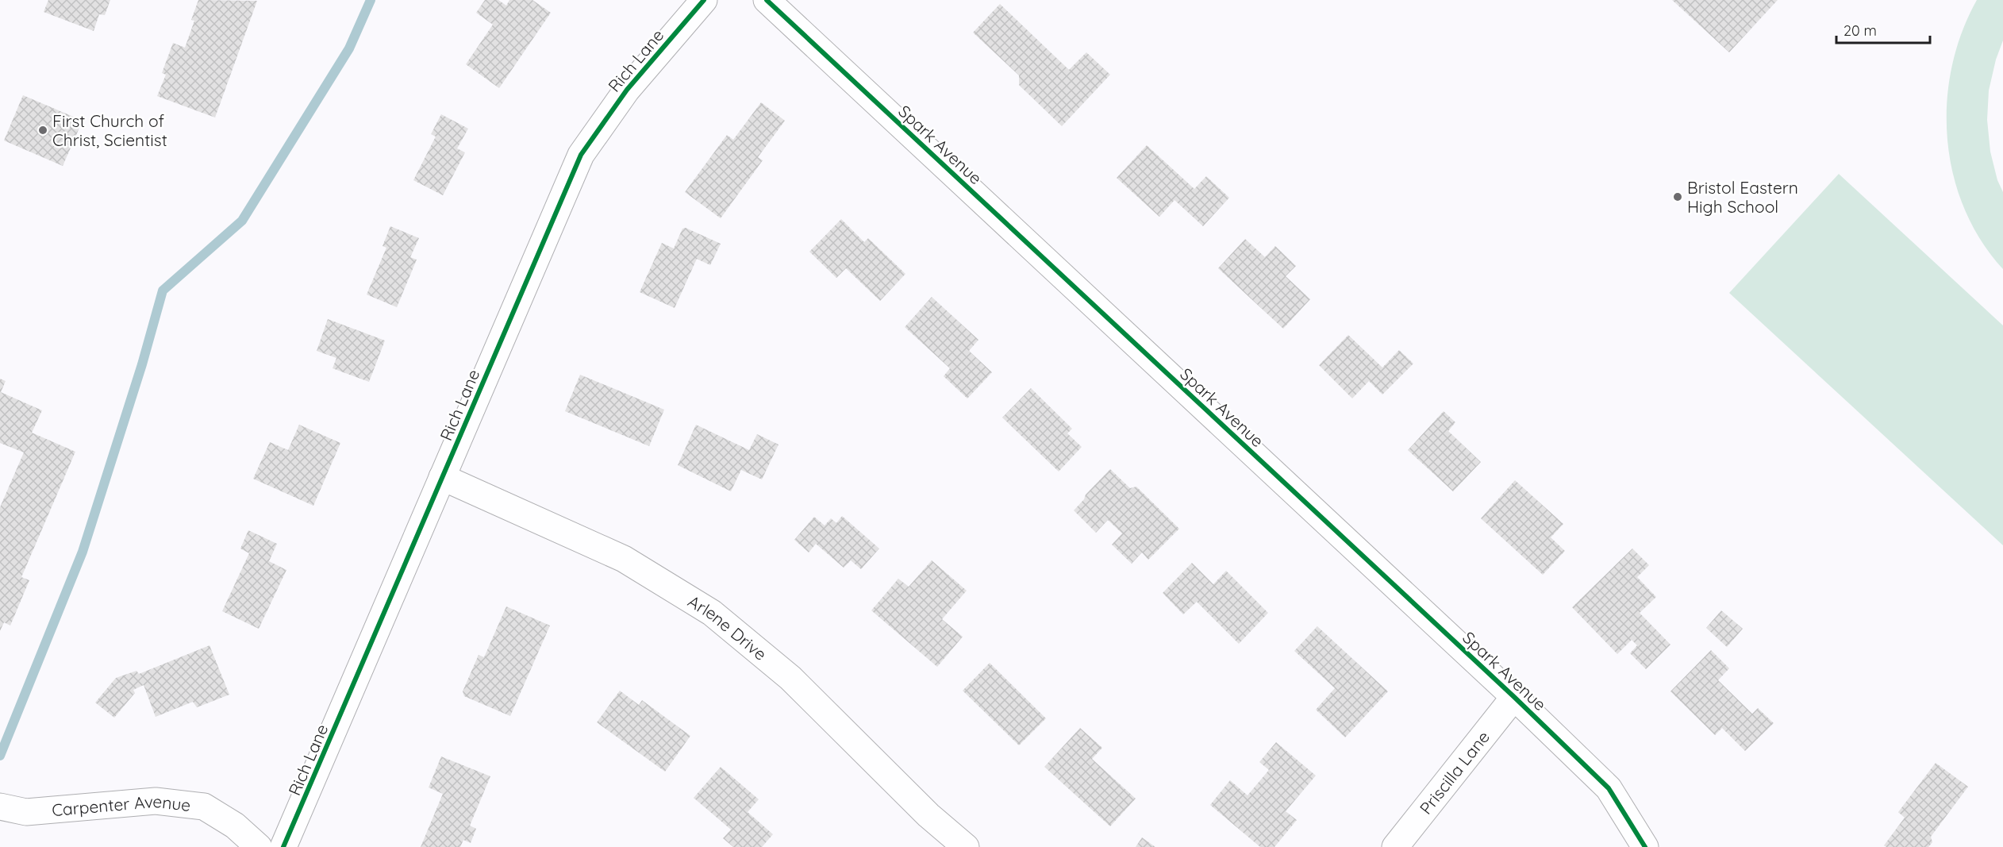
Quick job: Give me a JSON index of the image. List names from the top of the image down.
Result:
{
  "streets": {
    "street": [
      "Rich Lane",
      "Spark Avenue",
      "Arlene Drive",
      "Priscilla Lane",
      "Carpenter Avenue"
    ]
  },
  "crossings": [
    ["Rich Lane", "Arlene Drive"],
    ["Spark Avenue", "Priscilla Lane"]
  ],
  "places": ["First Church of Christ, Scientist", "Bristol Eastern High School"],
  "scale_bar": "20 m"
}
